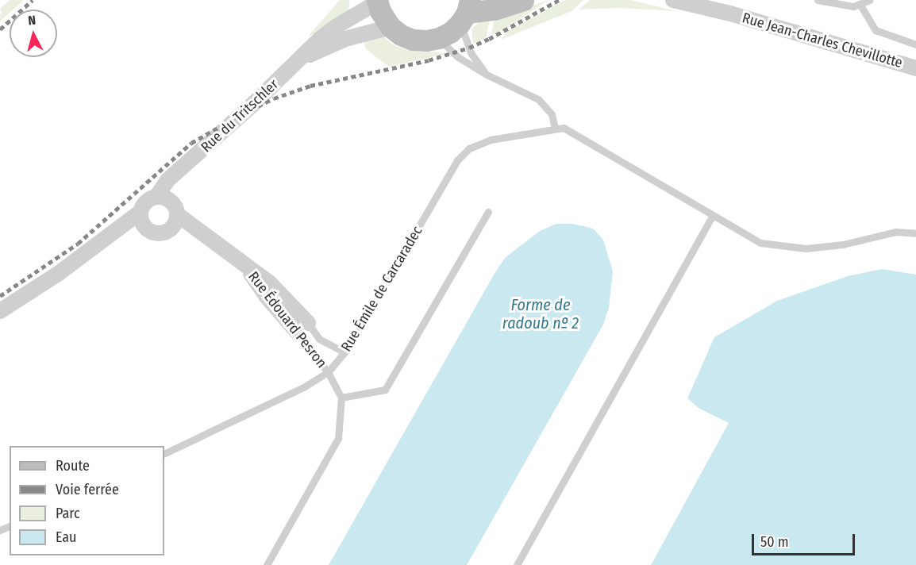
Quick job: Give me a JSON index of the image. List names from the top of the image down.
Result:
{
  "streets": {
    "street": ["Rue Jean-Charles Chevillotte", "Rue du Tritschler", "Rue Édouard Pesron"],
    "lane": ["Rue Émile de Carcaradec"]
  },
  "crossings": [
    ["Rue du Tritschler", "Rue Édouard Pesron"],
    ["Rue Émile de Carcaradec", "Rue Édouard Pesron"]
  ],
  "water": ["Forme de radoub nº 2"],
  "legend": [
    "Route",
    "Voie ferrée",
    "Parc",
    "Eau"
  ],
  "scale_bar": "50 m",
  "north": "top"
}
